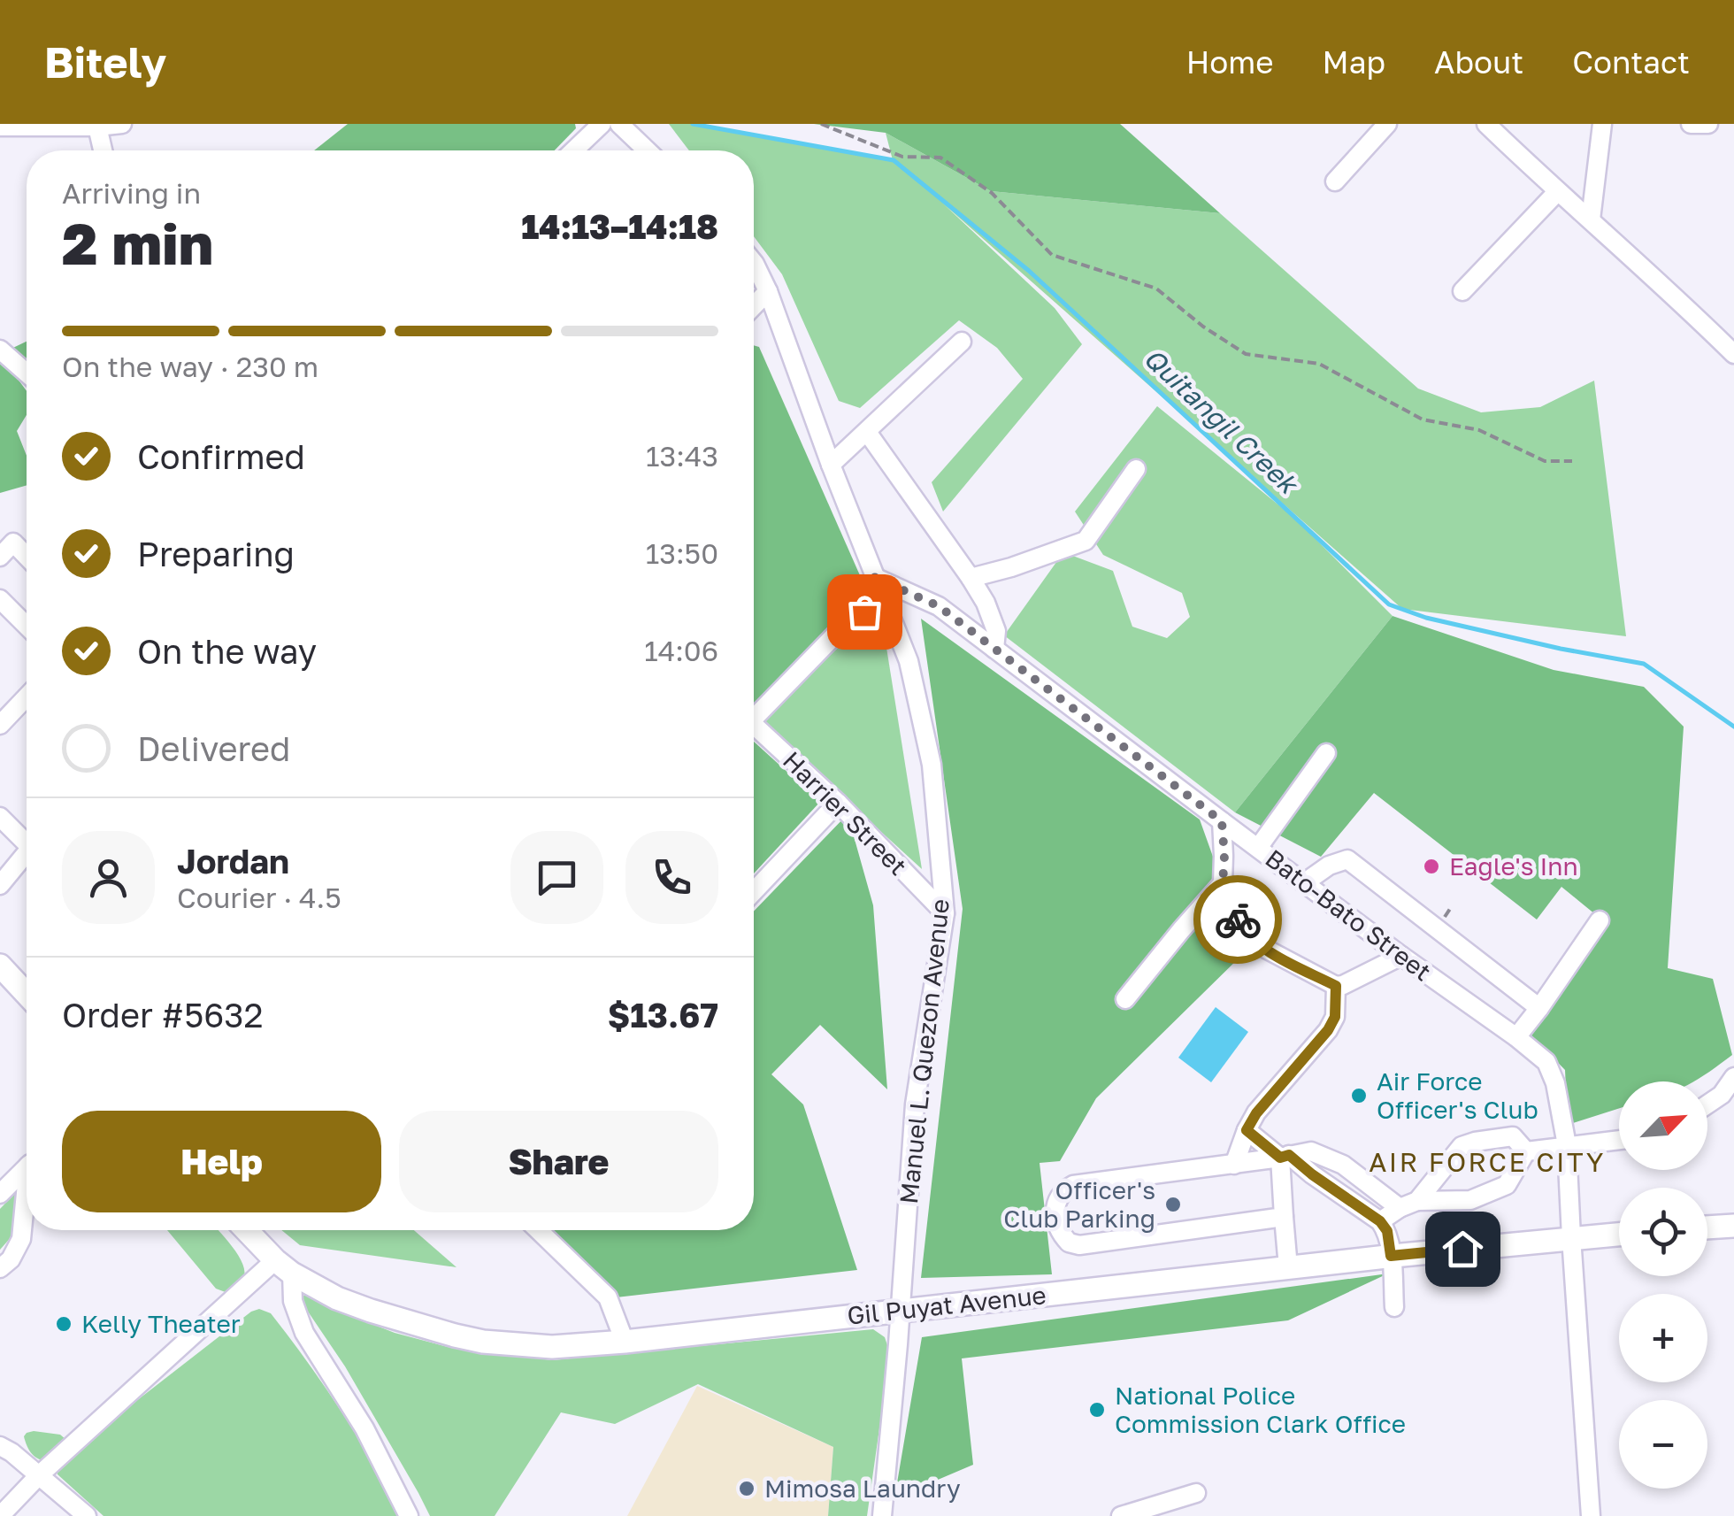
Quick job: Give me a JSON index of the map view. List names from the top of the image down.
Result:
{
  "streets": {
    "main road": ["Gil Puyat Avenue"],
    "street": ["Harrier Street", "Bato-Bato Street", "Manuel L. Quezon Avenue"]
  },
  "crossings": [
    ["Harrier Street", "Manuel L. Quezon Avenue"],
    ["Bato-Bato Street", "Manuel L. Quezon Avenue"],
    ["Bato-Bato Street", "Gil Puyat Avenue"],
    ["Manuel L. Quezon Avenue", "Gil Puyat Avenue"]
  ],
  "districts": ["AIR FORCE CITY"],
  "water": ["Quitangil Creek"],
  "places": [
    "Eagle's Inn",
    "Air Force Officer's Club",
    "Officer's Club Parking",
    "Kelly Theater",
    "National Police Commission Clark Office",
    "Mimosa Laundry"
  ],
  "north": "top right",
  "page": {
    "header": "Bitely",
    "nav": [
      "Home",
      "Map",
      "About",
      "Contact"
    ],
    "heading": ["2 min", "Arriving in", "14:13–14:18"],
    "panel": [
      "Jordan",
      "Courier · 4.5",
      "Order #5632",
      "$13.67"
    ],
    "bar": "On the way · 230 m",
    "list": [
      ["Confirmed", "13:43"],
      ["Preparing", "13:50"],
      ["On the way", "14:06"],
      "Delivered"
    ],
    "map_buttons": ["+", "−"],
    "buttons": ["Help", "Share"]
  }
}
